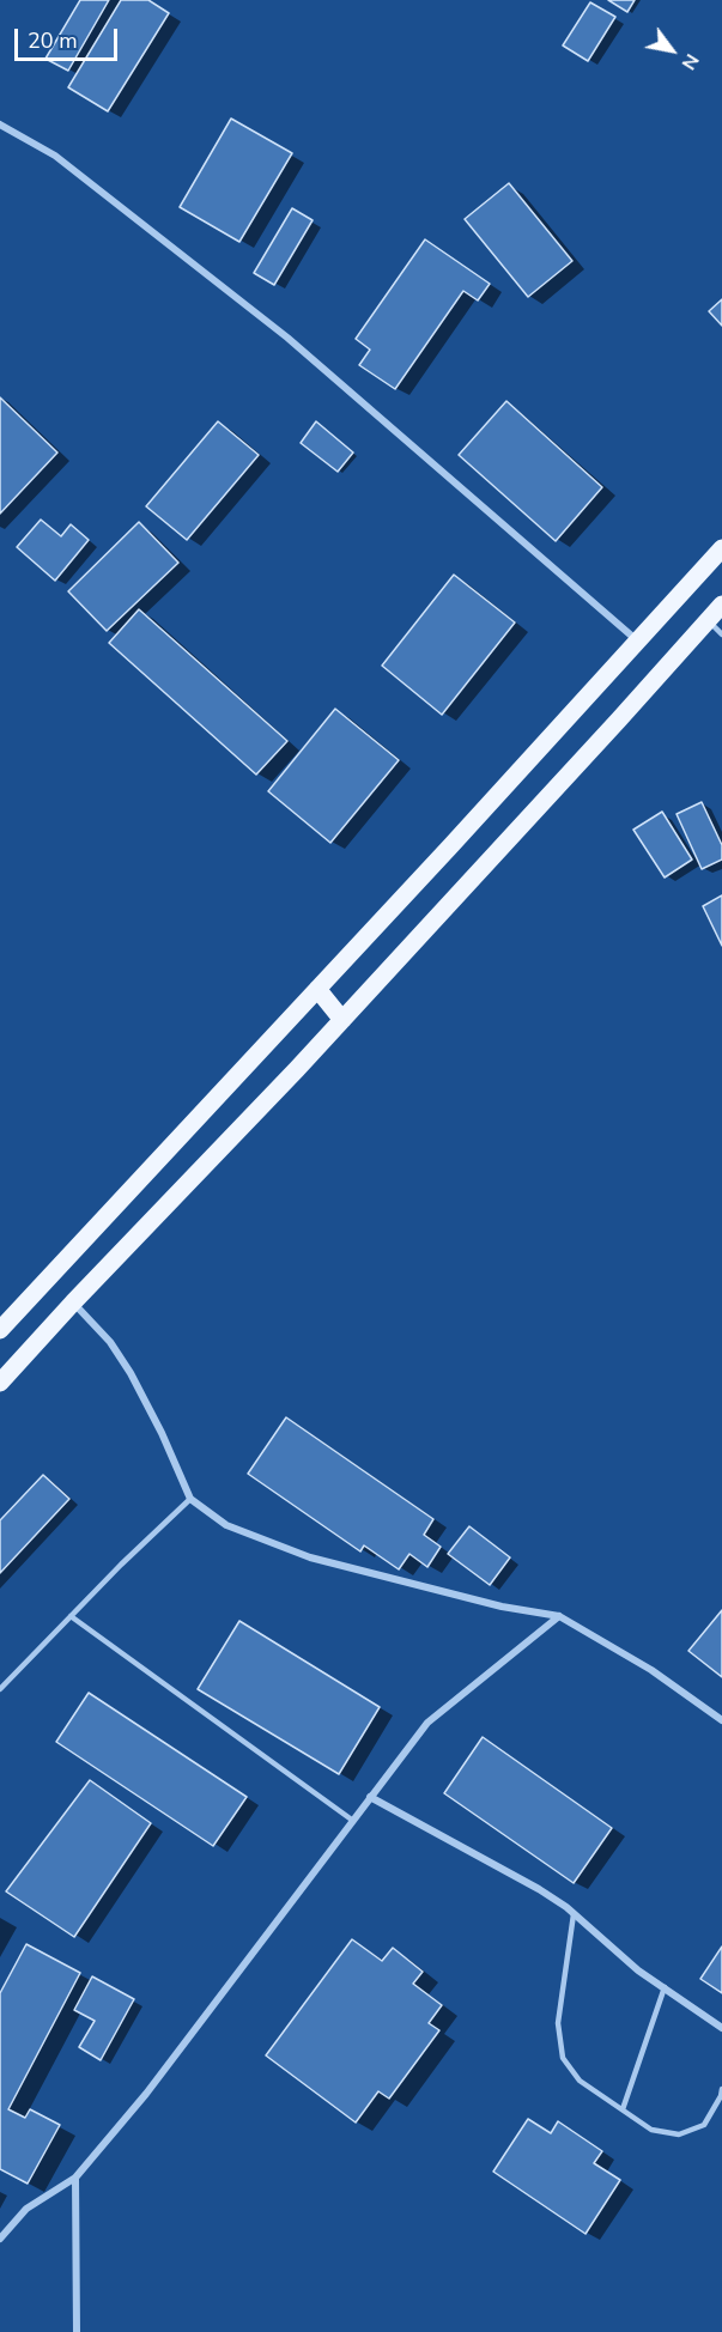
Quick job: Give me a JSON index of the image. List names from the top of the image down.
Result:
{
  "scale_bar": "20 m",
  "north": "bottom right"
}
